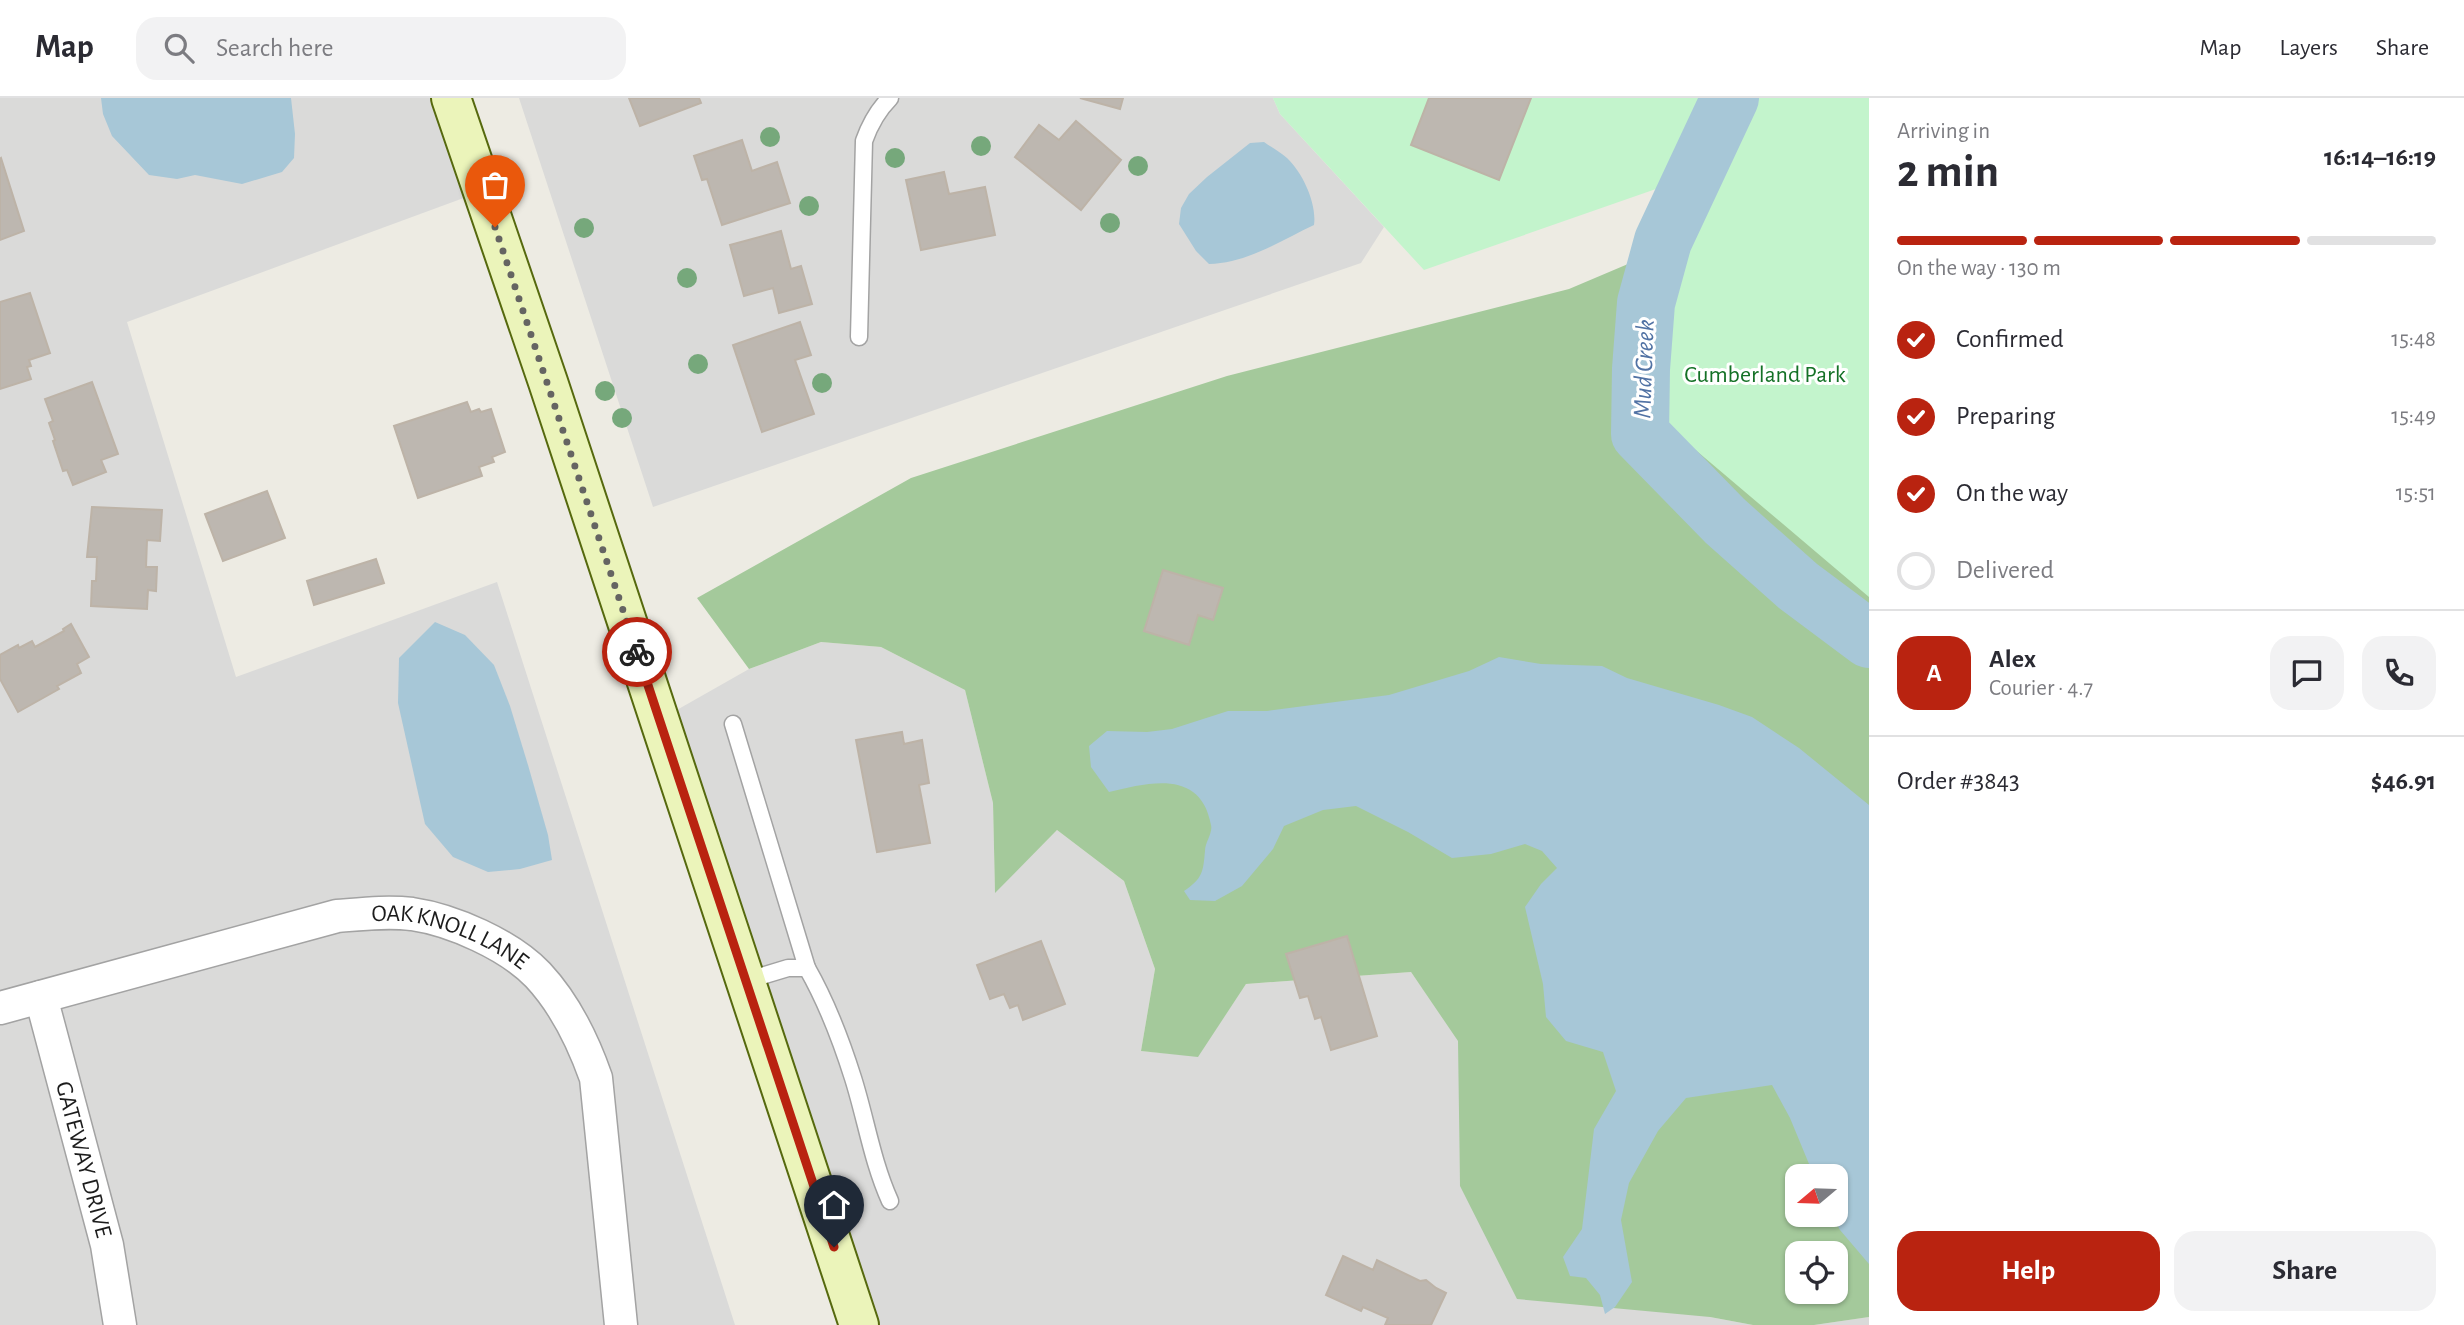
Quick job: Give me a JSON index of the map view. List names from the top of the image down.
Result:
{
  "streets": {
    "street": ["OAK KNOLL LANE", "GATEWAY DRIVE"]
  },
  "crossings": [
    ["OAK KNOLL LANE", "GATEWAY DRIVE"]
  ],
  "water": ["Mud Creek"],
  "parks": ["Cumberland Park"],
  "north": "left",
  "page": {
    "header": "Map",
    "search": "Search here",
    "nav": ["Map", "Layers", "Share"],
    "heading": ["2 min", "Arriving in", "16:14–16:19"],
    "panel": [
      "Alex",
      "Courier · 4.7",
      "Order #3843",
      "$46.91"
    ],
    "bar": "On the way · 130 m",
    "list": [
      ["Confirmed", "15:48"],
      ["Preparing", "15:49"],
      ["On the way", "15:51"],
      "Delivered"
    ],
    "round": "A",
    "buttons": ["Help", "Share"]
  }
}
